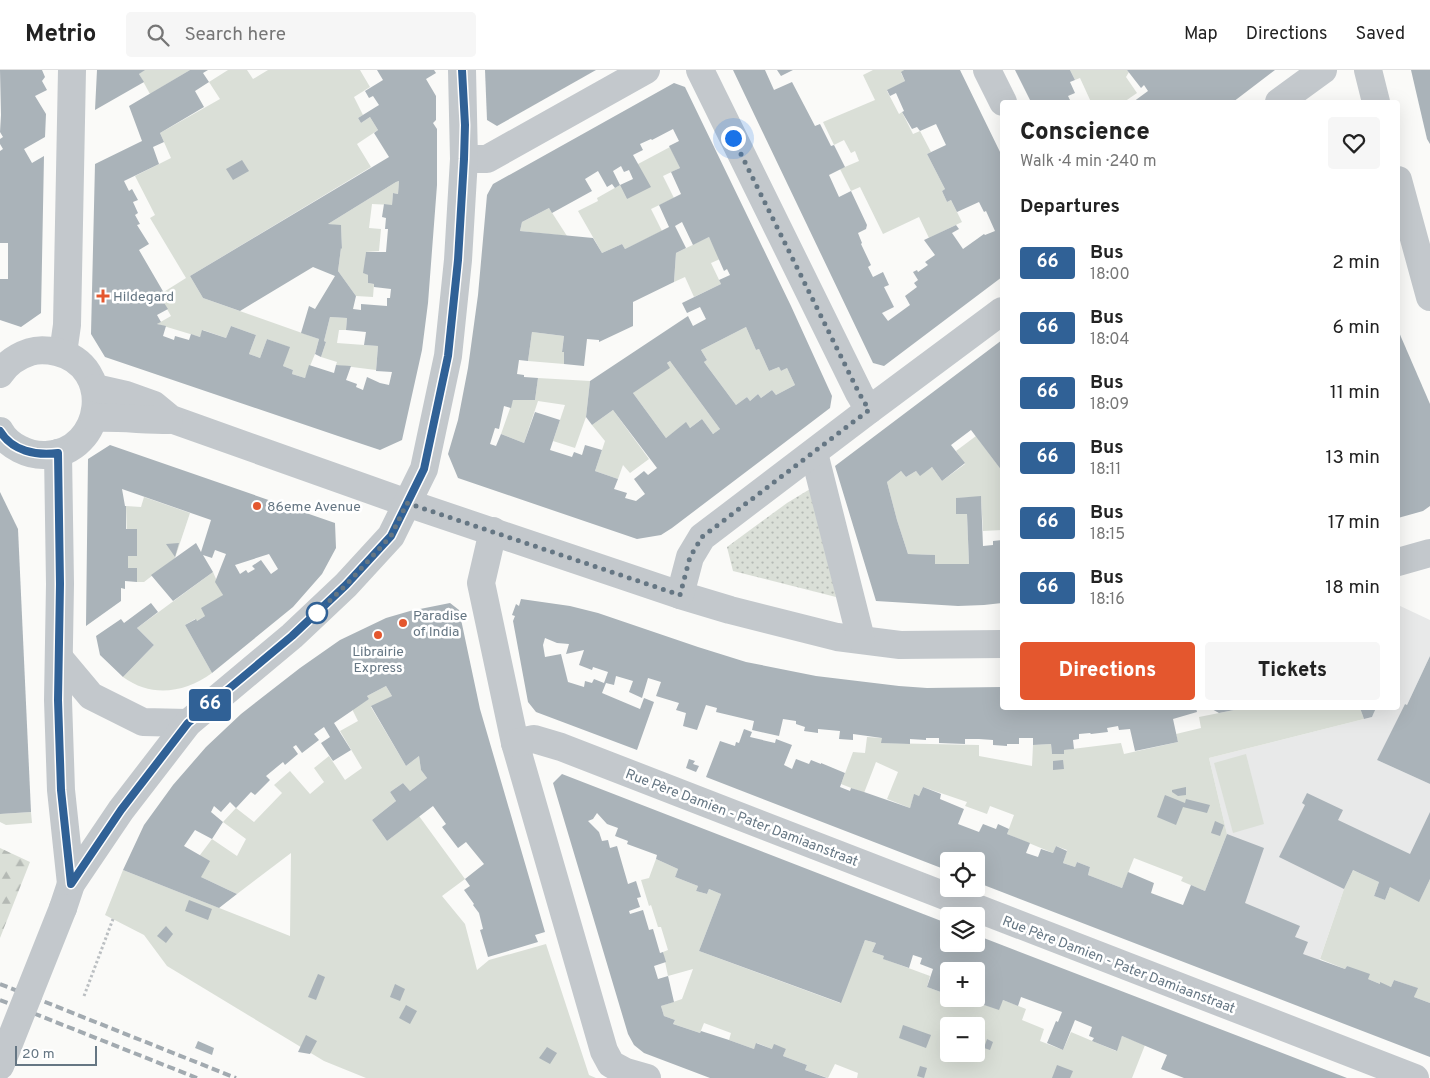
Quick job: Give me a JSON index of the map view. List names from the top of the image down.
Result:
{
  "streets": {
    "street": ["Rue Père Damien - Pater Damiaanstraat"]
  },
  "places": {
    "health": ["Hildegard"],
    "other": ["86eme Avenue", "Paradise of India", "Librairie Express"]
  },
  "lines": ["bus line 66"],
  "scale_bar": "20 m",
  "page": {
    "header": "Metrio",
    "search": "Search here",
    "nav": ["Map", "Directions", "Saved"],
    "on_map": "66",
    "heading": [
      ["Conscience", "Walk · 4 min · 240 m"],
      "Departures"
    ],
    "list": [
      {
        "mark": "66",
        "name": "Bus",
        "note": "18:00",
        "value": "2 min"
      },
      {
        "mark": "66",
        "name": "Bus",
        "note": "18:04",
        "value": "6 min"
      },
      {
        "mark": "66",
        "name": "Bus",
        "note": "18:09",
        "value": "11 min"
      },
      {
        "mark": "66",
        "name": "Bus",
        "note": "18:11",
        "value": "13 min"
      },
      {
        "mark": "66",
        "name": "Bus",
        "note": "18:15",
        "value": "17 min"
      },
      {
        "mark": "66",
        "name": "Bus",
        "note": "18:16",
        "value": "18 min"
      }
    ],
    "buttons": ["Directions", "Tickets"],
    "map_buttons": ["+", "−"],
    "scale": "20 m"
  }
}
